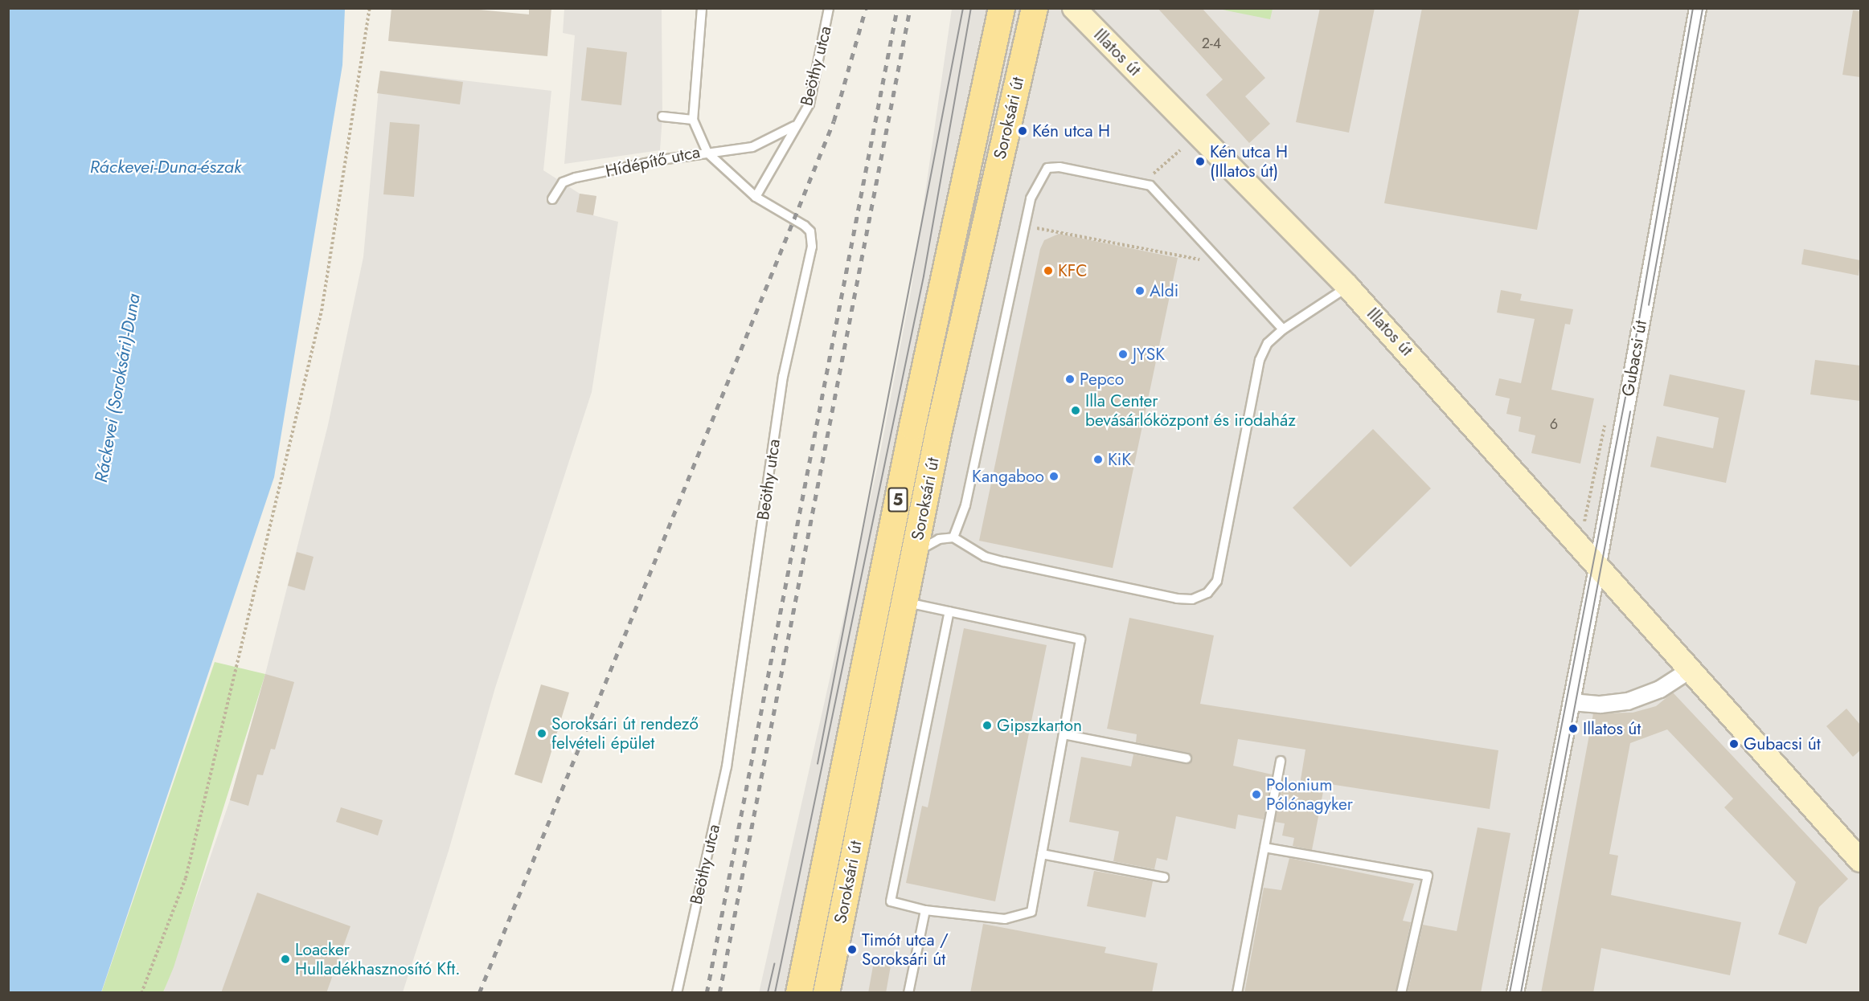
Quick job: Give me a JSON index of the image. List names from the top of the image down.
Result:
{
  "streets": {
    "main road": ["Soroksári út", "5"],
    "street": ["Illatos út", "Gubacsi út"],
    "lane": ["Beöthy utca", "Hídépítő utca"]
  },
  "crossings": [
    ["Illatos út", "Gubacsi út"]
  ],
  "water": ["Ráckevei-Duna-észak", "Ráckevei (Soroksári)-Duna"],
  "places": [
    "Kén utca H",
    "Kén utca H (Illatos út)",
    "KFC",
    "Aldi",
    "JYSK",
    "Pepco",
    "Illa Center bevásárlóközpont és irodaház",
    "KiK",
    "Kangaboo",
    "Gipszkarton",
    "Illatos út",
    "Soroksári út rendező felvételi épület",
    "Gubacsi út",
    "Polonium Pólónagyker",
    "Timót utca / Soroksári út",
    "Loacker Hulladékhasznosító Kft."
  ],
  "house_numbers": ["2-4", "6"]
}
